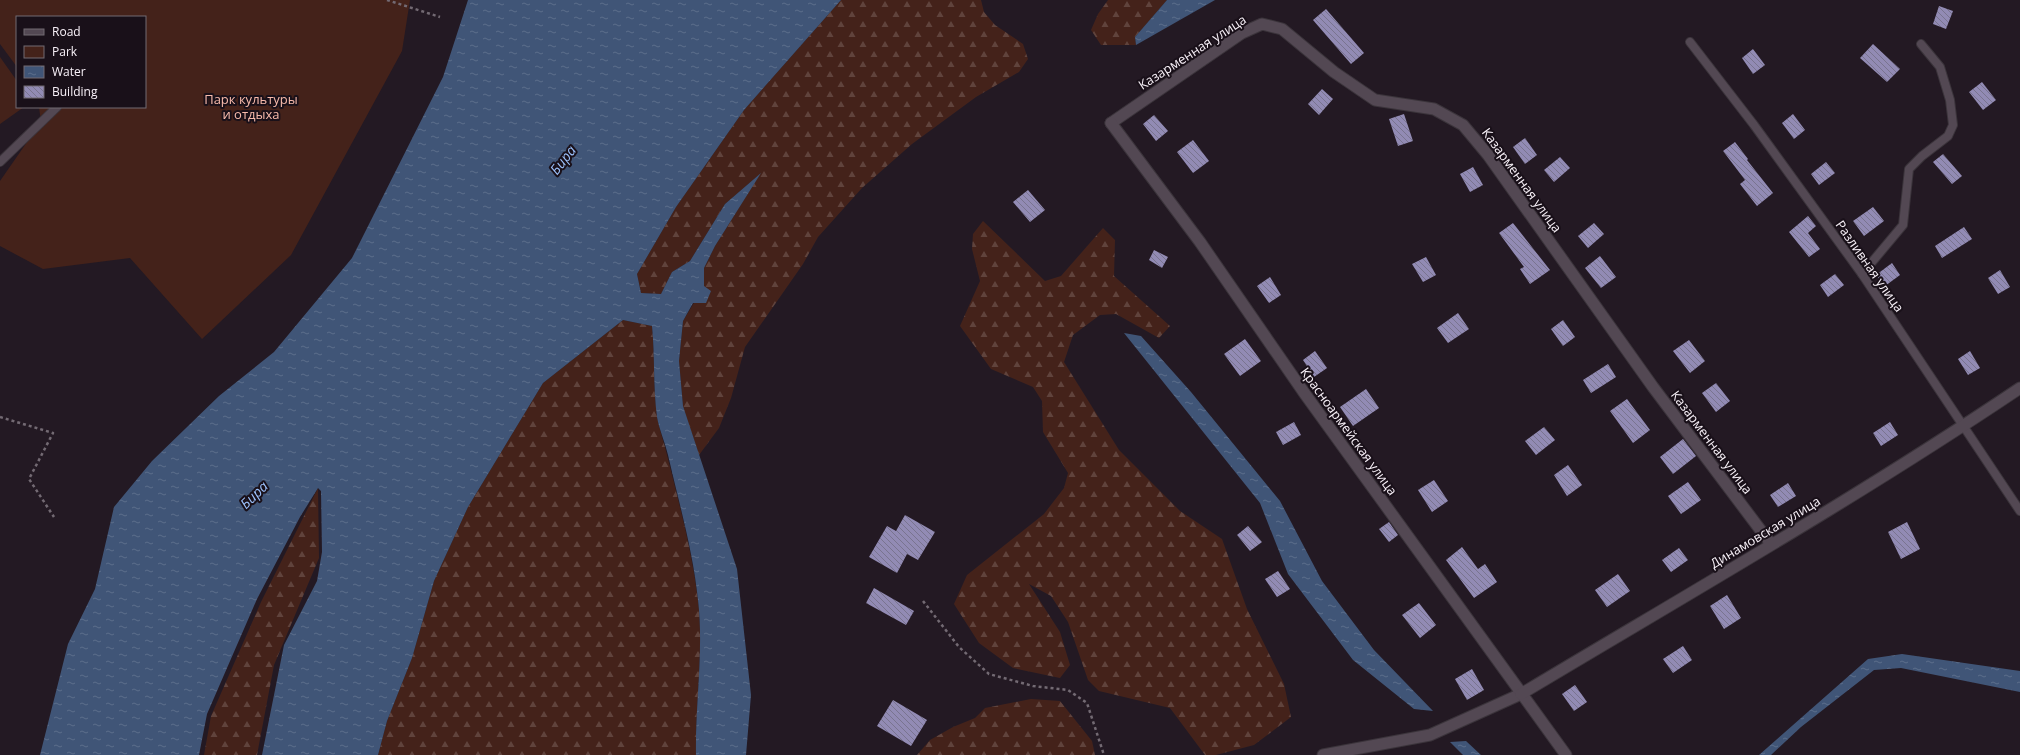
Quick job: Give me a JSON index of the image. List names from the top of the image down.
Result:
{
  "streets": {
    "street": ["Казарменная улица", "Красноармейская улица", "Динамовская улица"],
    "lane": ["Разливная улица"]
  },
  "crossings": [
    ["Казарменная улица", "Красноармейская улица"],
    ["Казарменная улица", "Динамовская улица"],
    ["Разливная улица", "Динамовская улица"],
    ["Красноармейская улица", "Динамовская улица"]
  ],
  "water": ["Бира"],
  "parks": ["Парк культуры и отдыха"],
  "legend": [
    "Road",
    "Park",
    "Water",
    "Building"
  ]
}
